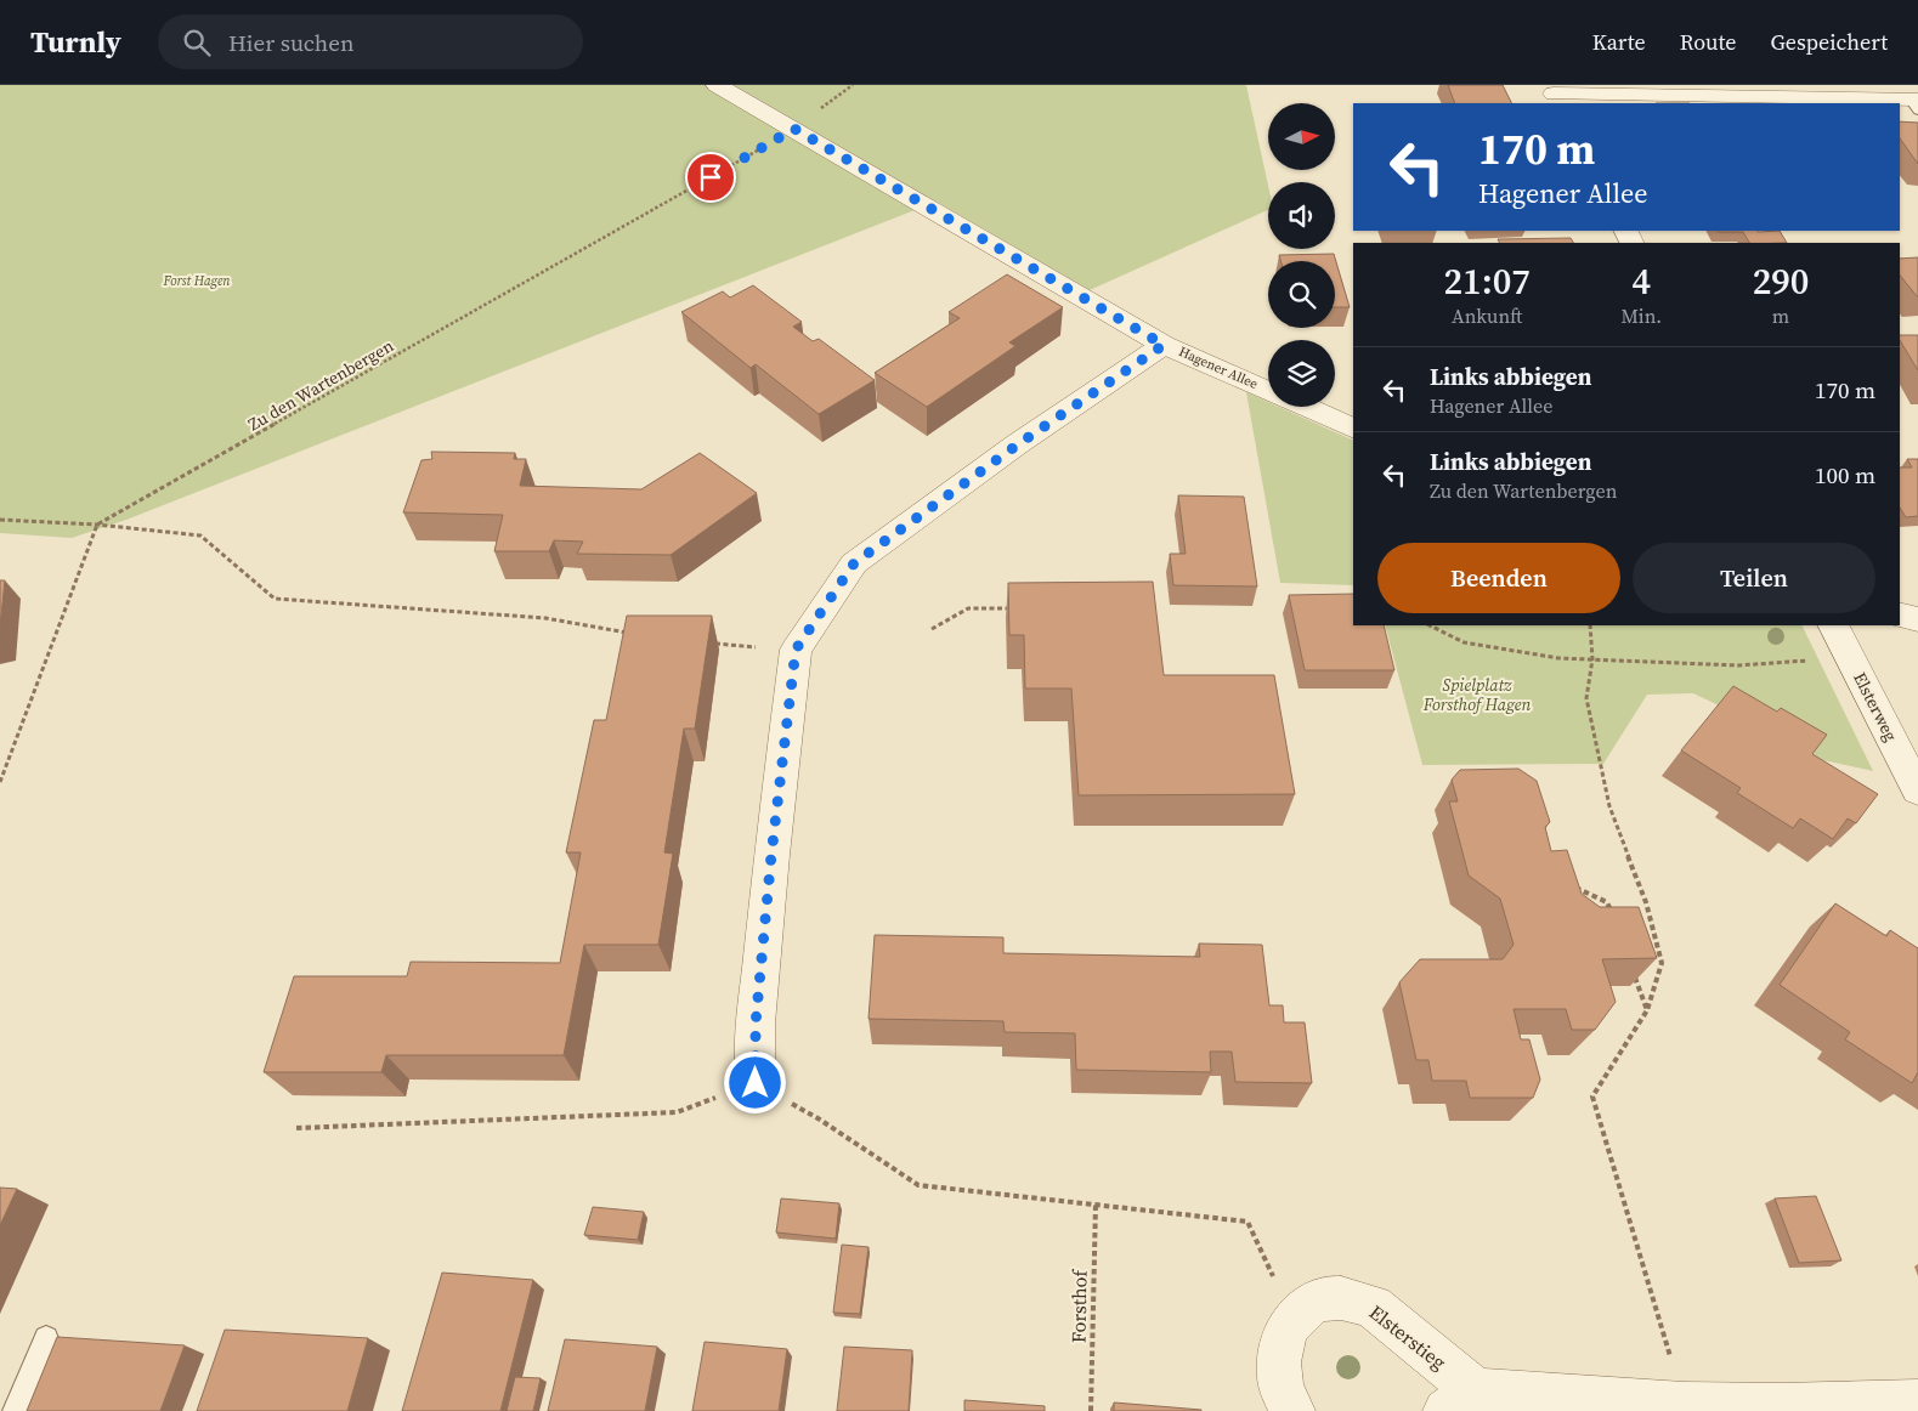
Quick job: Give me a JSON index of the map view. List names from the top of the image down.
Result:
{
  "streets": {
    "street": ["Hagener Allee", "Elsterweg", "Elsterstieg"],
    "path": ["Zu den Wartenbergen", "Forsthof"]
  },
  "crossings": [
    ["Hagener Allee", "Zu den Wartenbergen"]
  ],
  "parks": ["Forst Hagen", "Spielplatz Forsthof Hagen"],
  "north": "right",
  "page": {
    "header": "Turnly",
    "search": "Hier suchen",
    "nav": ["Karte", "Route", "Gespeichert"],
    "turn": ["170 m", "Hagener Allee"],
    "eta": [
      "21:07",
      "Ankunft",
      "4",
      "Min.",
      "290",
      "m"
    ],
    "list": [
      {
        "name": "Links abbiegen",
        "note": "Hagener Allee",
        "value": "170 m"
      },
      {
        "name": "Links abbiegen",
        "note": "Zu den Wartenbergen",
        "value": "100 m"
      }
    ],
    "buttons": ["Beenden", "Teilen"]
  }
}
